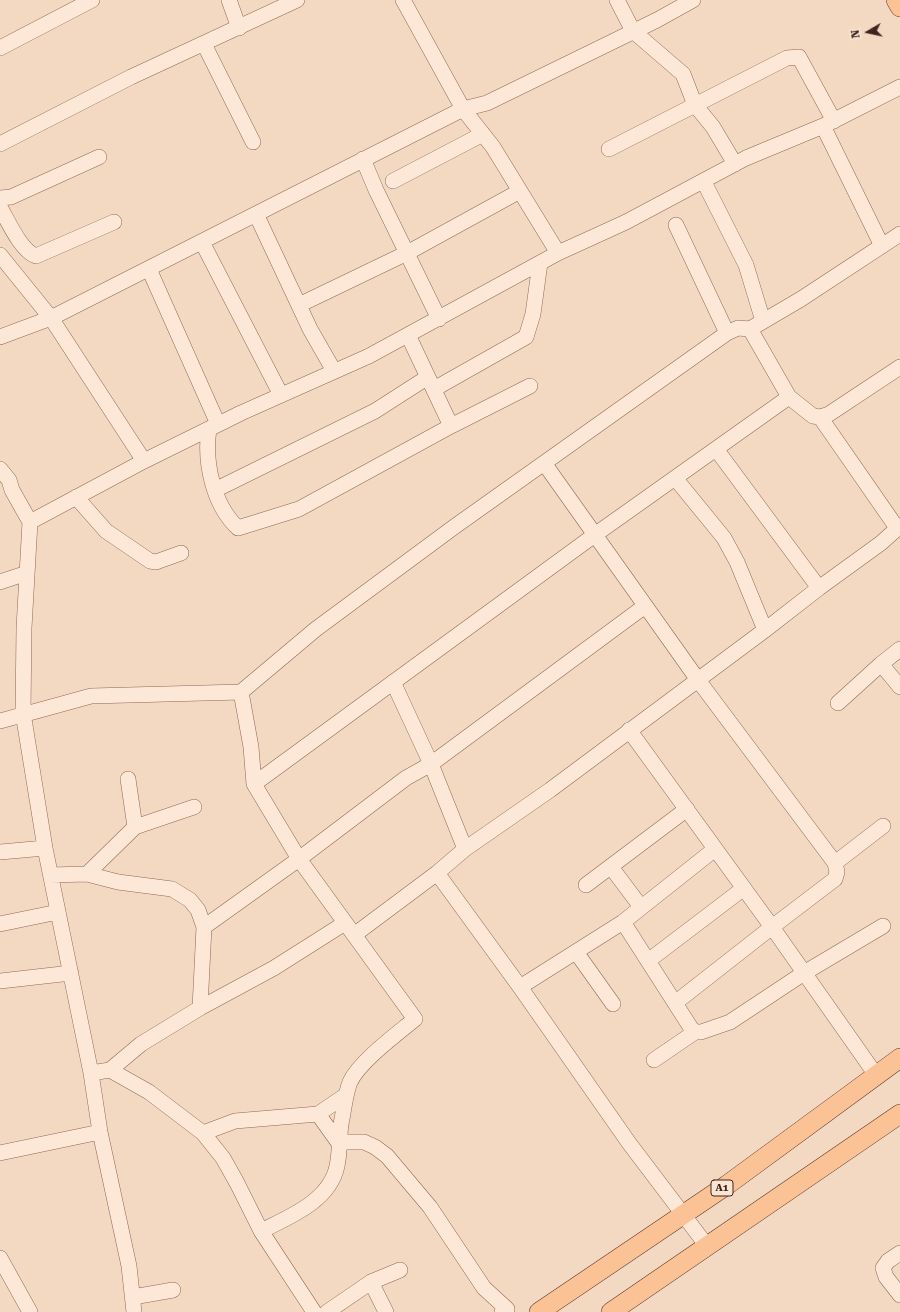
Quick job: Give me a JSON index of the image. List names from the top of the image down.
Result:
{
  "streets": {
    "main road": ["A1"]
  },
  "north": "left"
}
